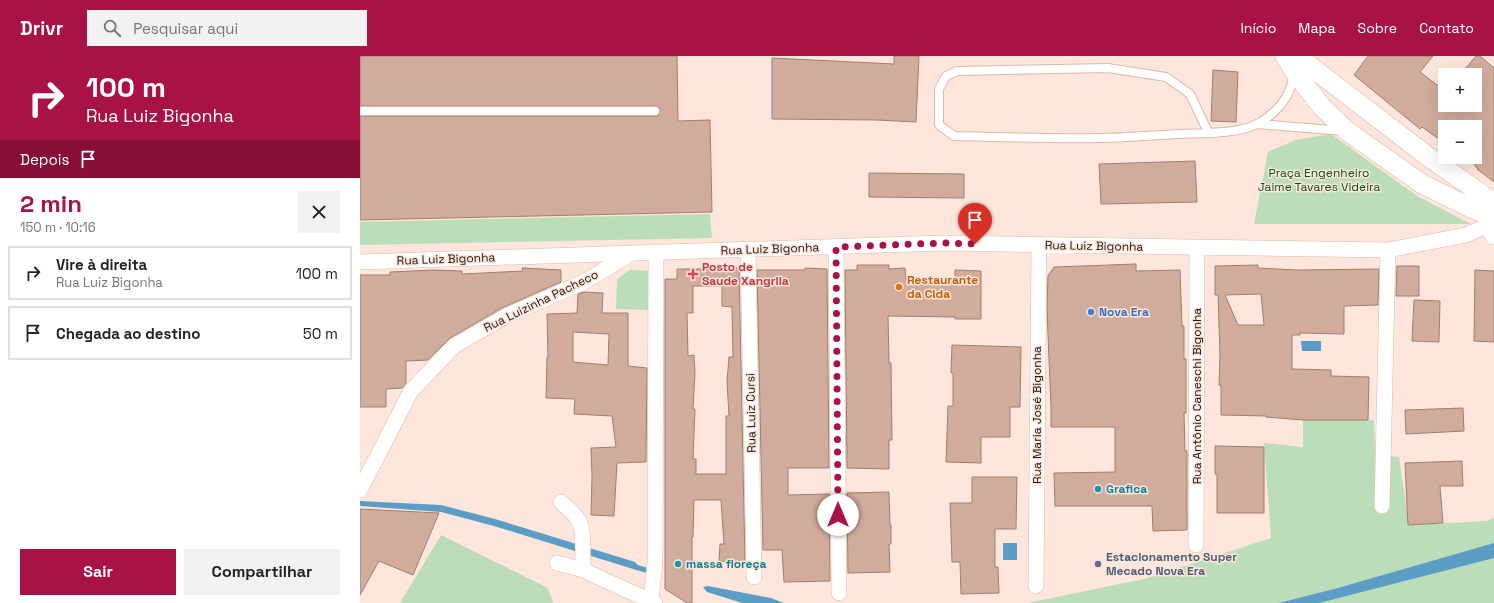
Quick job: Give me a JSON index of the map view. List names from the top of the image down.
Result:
{
  "streets": {
    "street": [
      "Rua Luiz Bigonha",
      "Rua Luizinha Pacheco",
      "Rua Antônio Caneschi Bigonha",
      "Rua Luiz Cursi",
      "Rua Maria José Bigonha"
    ]
  },
  "crossings": [
    ["Rua Luiz Bigonha", "Rua Luizinha Pacheco"],
    ["Rua Luiz Bigonha", "Rua Antônio Caneschi Bigonha"],
    ["Rua Luiz Bigonha", "Rua Luiz Cursi"],
    ["Rua Luiz Bigonha", "Rua Maria José Bigonha"]
  ],
  "parks": ["Praça Engenheiro Jaime Tavares Videira"],
  "places": {
    "health": ["Posto de Saude Xangrila"],
    "other": [
      "Restaurante da Cida",
      "Nova Era",
      "Grafica",
      "massa floreça",
      "Estacionamento Super Mecado Nova Era"
    ]
  },
  "page": {
    "header": "Drivr",
    "search": "Pesquisar aqui",
    "nav": [
      "Início",
      "Mapa",
      "Sobre",
      "Contato"
    ],
    "turn": ["100 m", "Rua Luiz Bigonha"],
    "map_buttons": ["+", "−"],
    "then": "Depois",
    "heading": ["2 min", "150 m · 10:16"],
    "list": [
      {
        "name": "Vire à direita",
        "note": "Rua Luiz Bigonha",
        "value": "100 m"
      },
      {
        "name": "Chegada ao destino",
        "value": "50 m"
      }
    ],
    "buttons": ["Sair", "Compartilhar"]
  }
}
